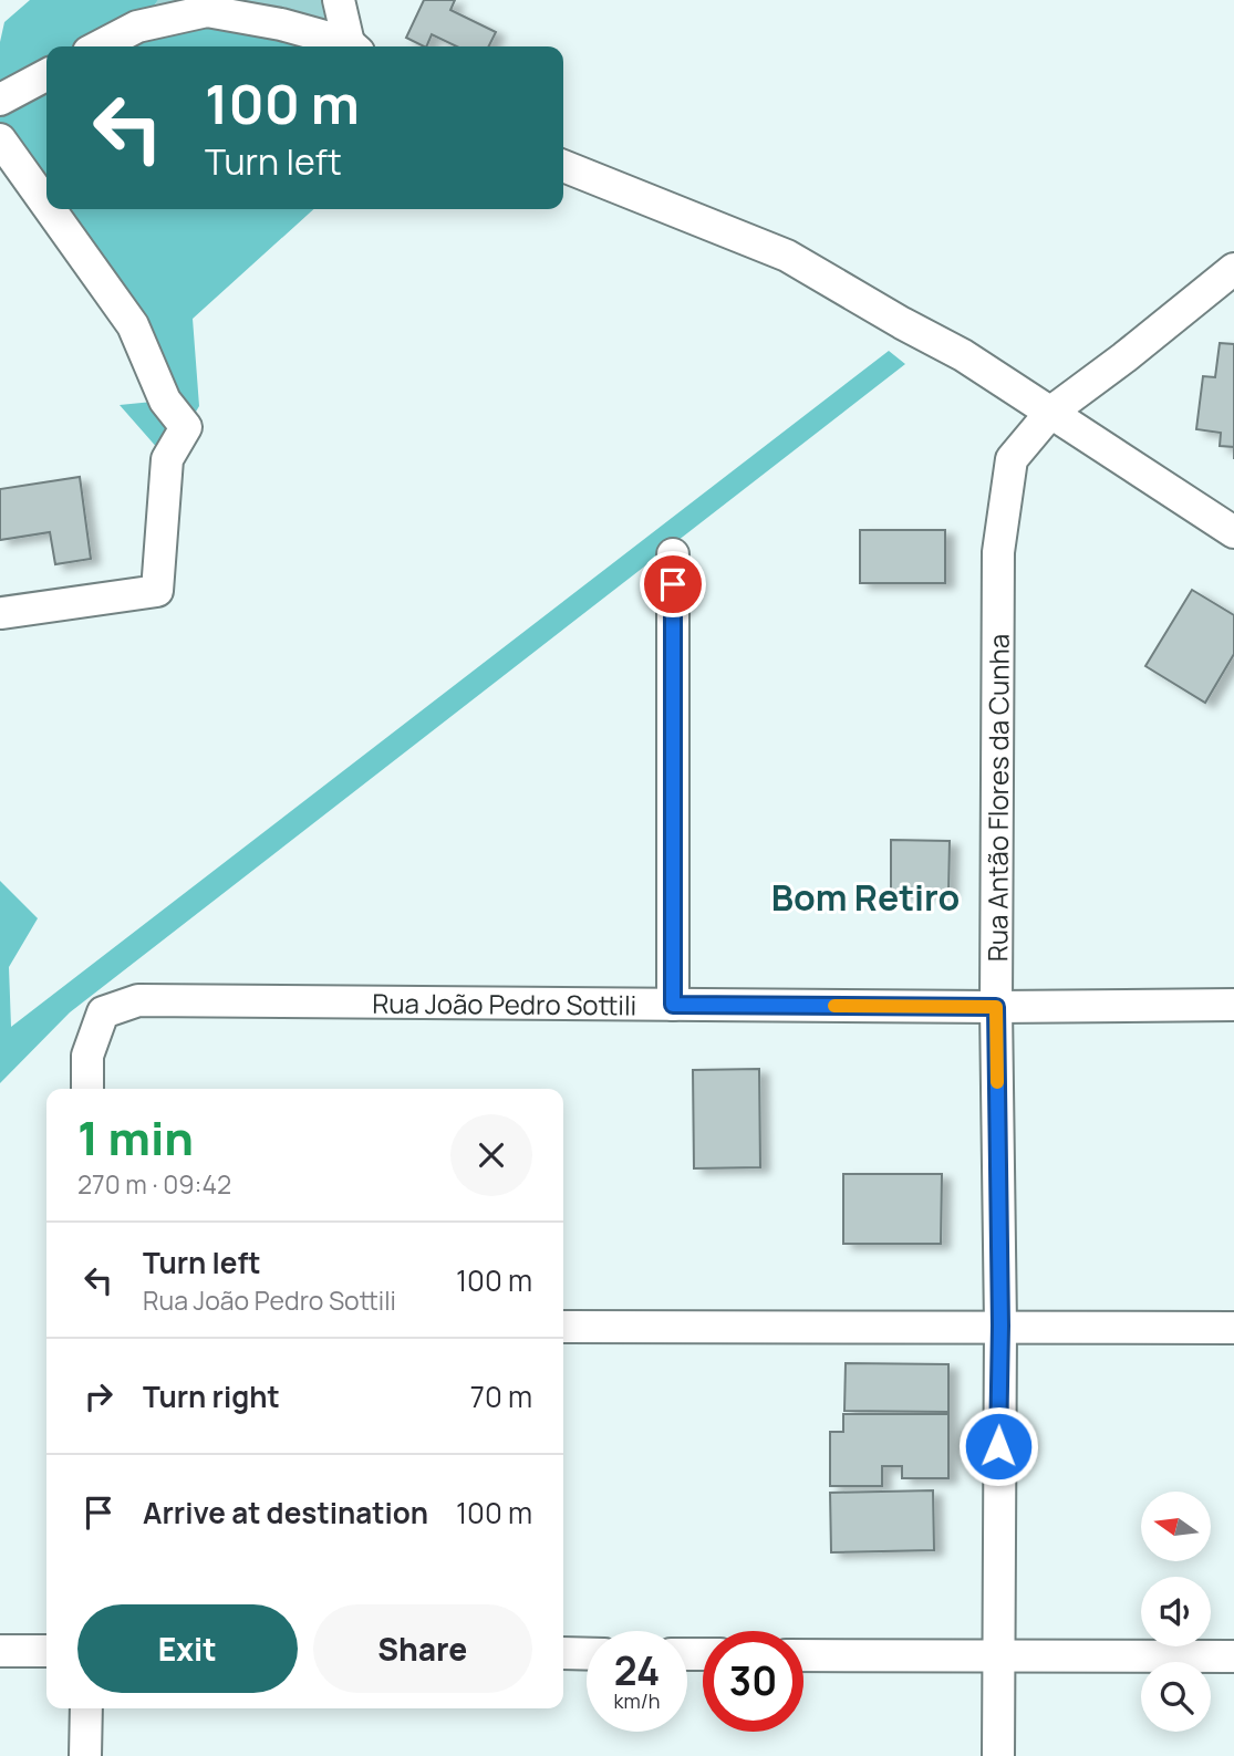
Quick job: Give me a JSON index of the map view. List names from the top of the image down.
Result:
{
  "streets": {
    "street": ["Rua Antão Flores da Cunha", "Rua João Pedro Sottili"]
  },
  "crossings": [
    ["Rua Antão Flores da Cunha", "Rua João Pedro Sottili"]
  ],
  "districts": ["Bom Retiro"],
  "north": "left",
  "page": {
    "turn": ["100 m", "Turn left"],
    "heading": ["1 min", "270 m · 09:42"],
    "list": [
      {
        "name": "Turn left",
        "note": "Rua João Pedro Sottili",
        "value": "100 m"
      },
      {
        "name": "Turn right",
        "value": "70 m"
      },
      {
        "name": "Arrive at destination",
        "value": "100 m"
      }
    ],
    "buttons": ["Exit", "Share"],
    "speed": "24 km/h",
    "limit": "30"
  }
}
